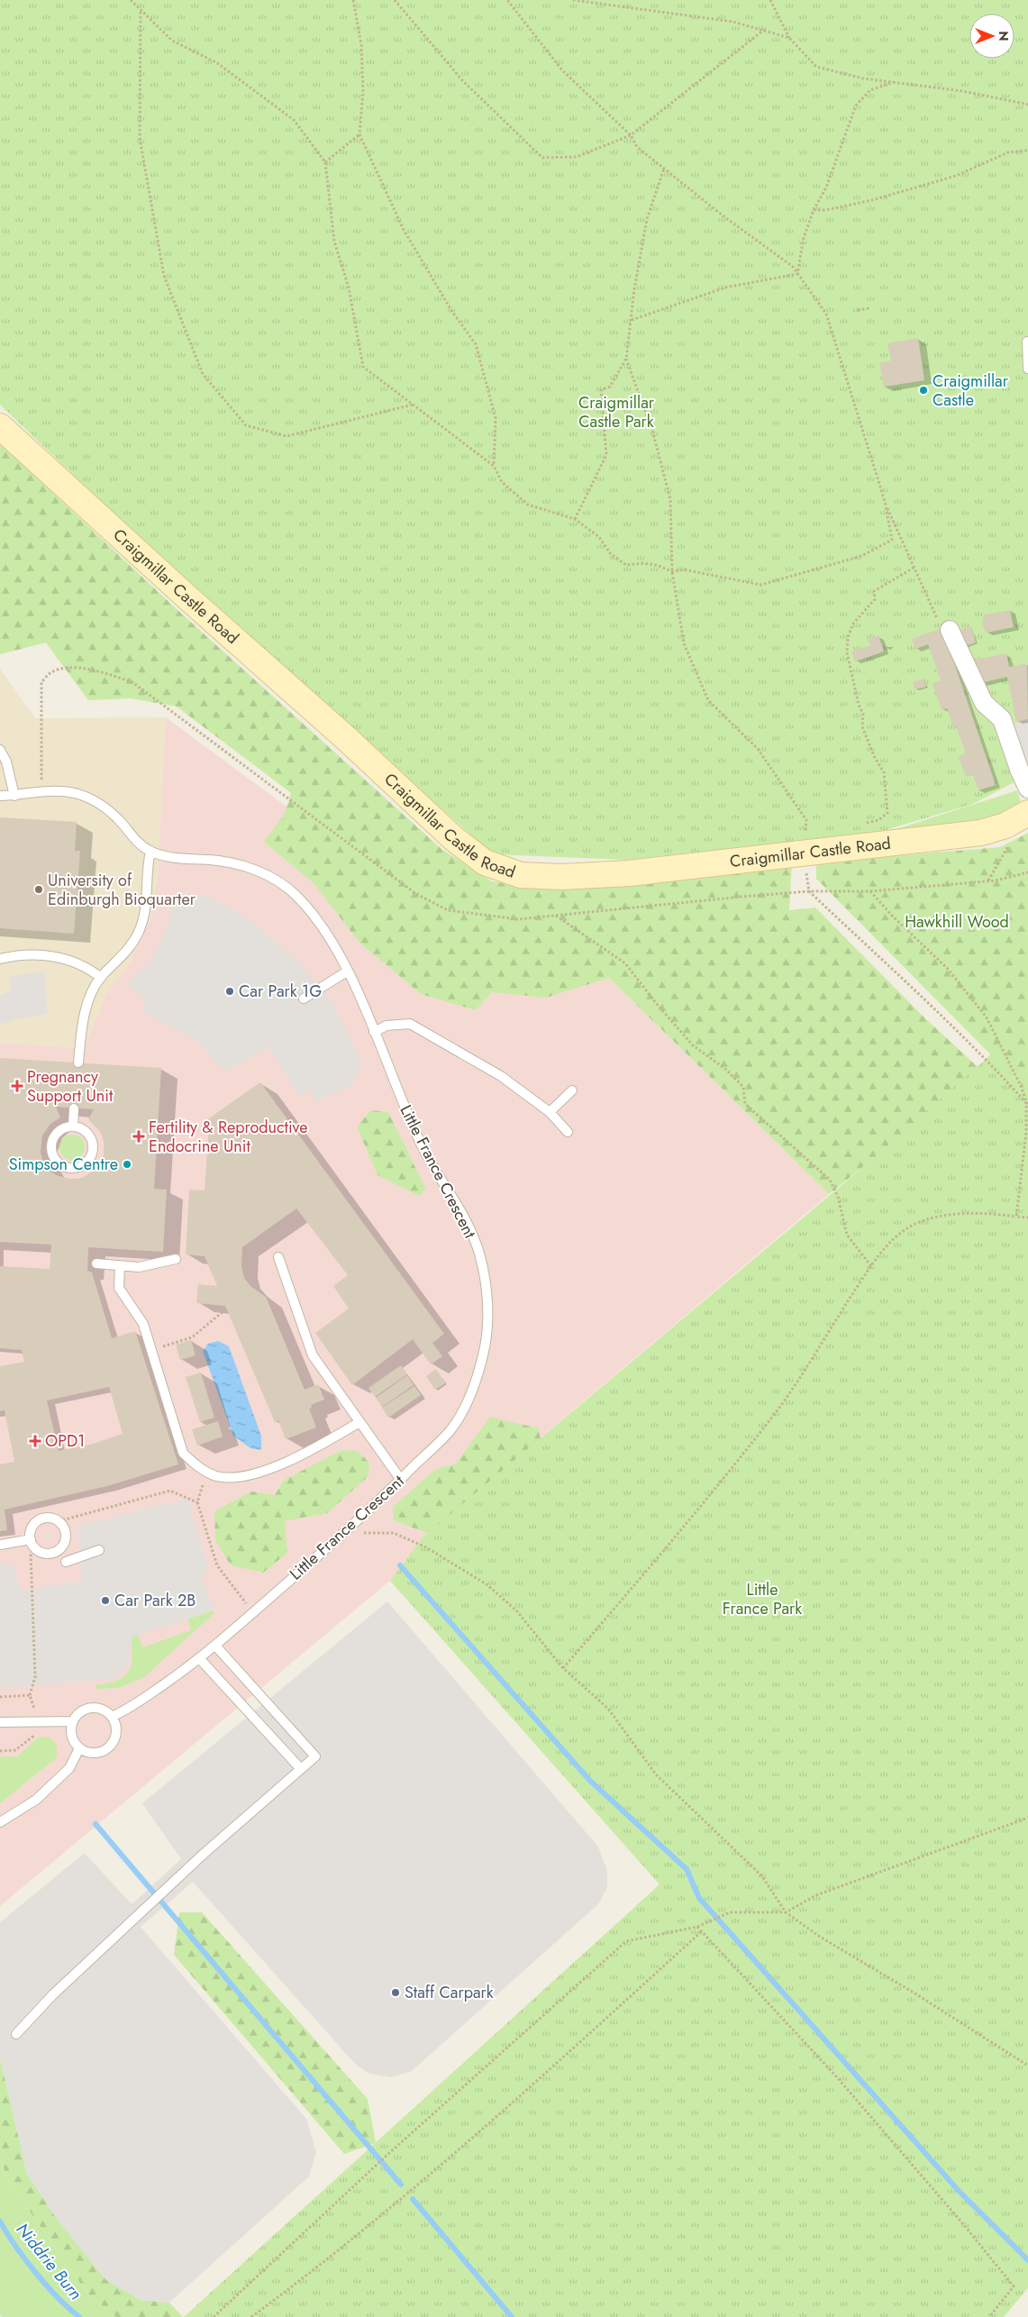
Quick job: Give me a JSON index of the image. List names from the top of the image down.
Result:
{
  "streets": {
    "street": ["Craigmillar Castle Road"],
    "lane": ["Little France Crescent"]
  },
  "water": ["Niddrie Burn"],
  "parks": ["Craigmillar Castle Park", "Hawkhill Wood", "Little France Park"],
  "places": {
    "other": [
      "Craigmillar Castle",
      "University of Edinburgh Bioquarter",
      "Car Park 1G",
      "Simpson Centre",
      "Car Park 2B",
      "Staff Carpark"
    ],
    "health": ["Pregnancy Support Unit", "Fertility & Reproductive Endocrine Unit", "OPD1"]
  },
  "north": "right"
}
